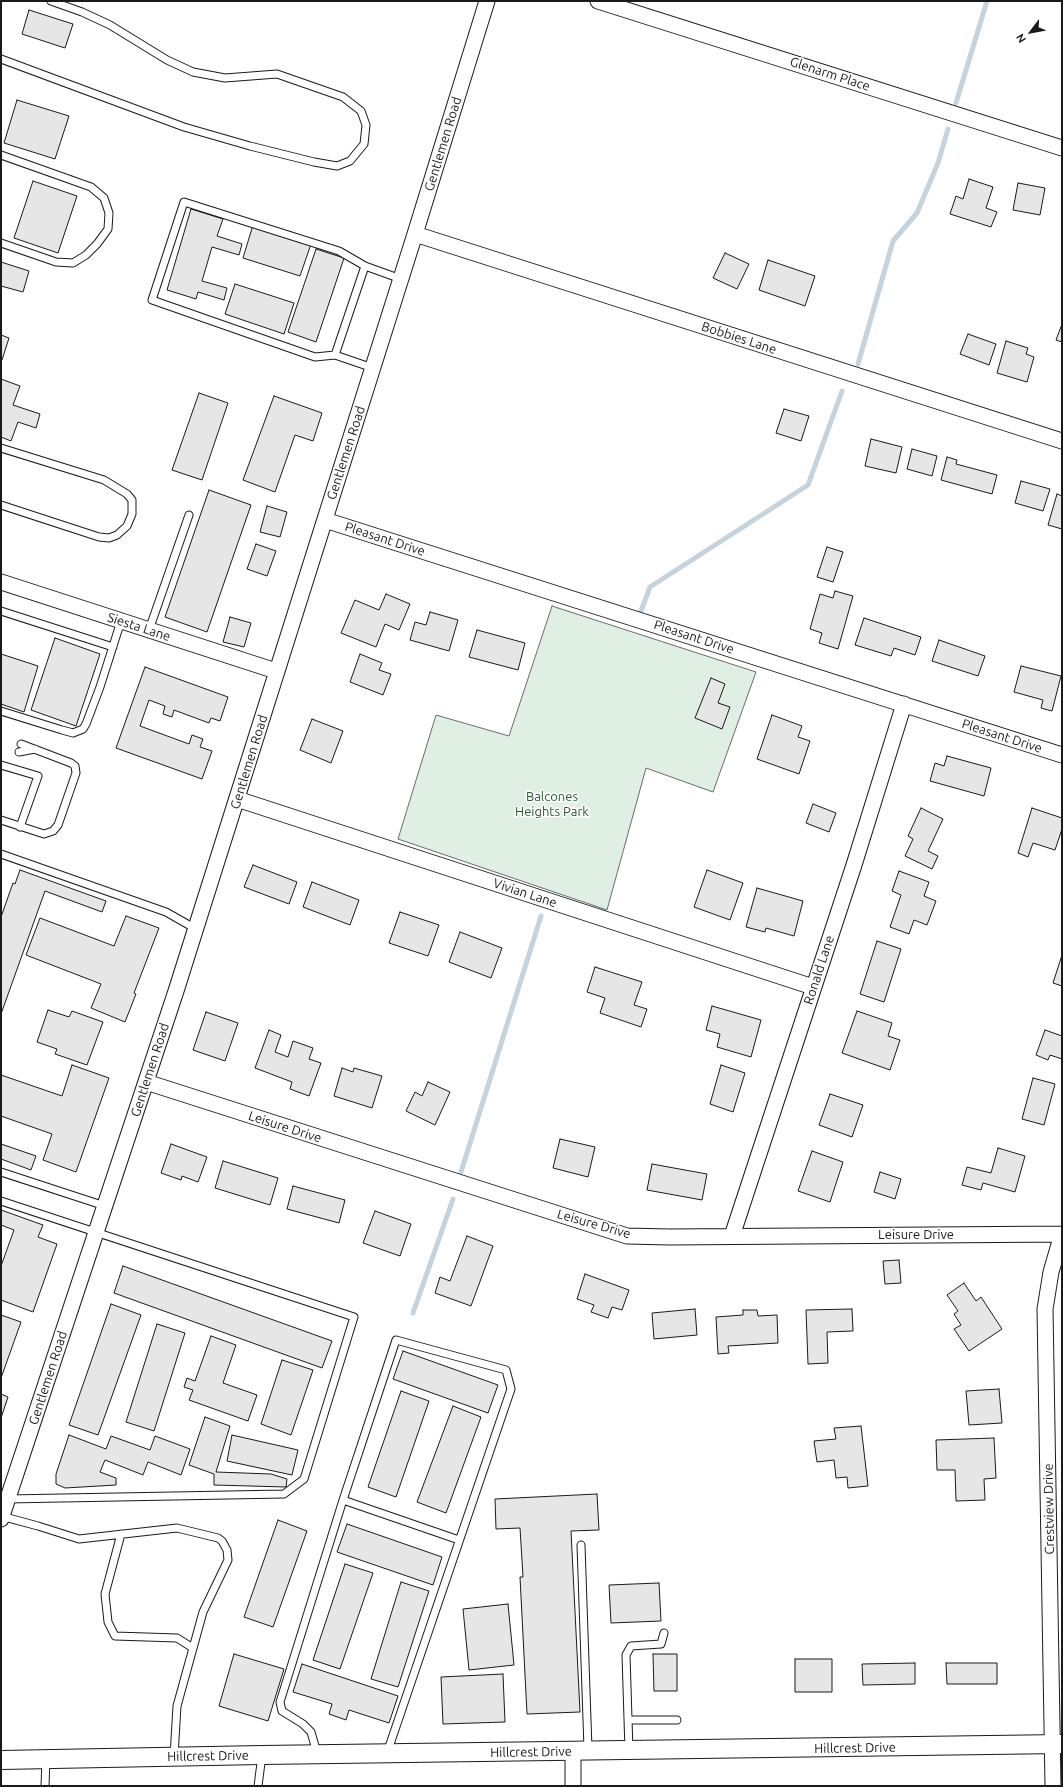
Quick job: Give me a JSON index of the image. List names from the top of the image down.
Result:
{
  "streets": {
    "street": [
      "Glenarm Place",
      "Gentlemen Road",
      "Bobbies Lane",
      "Pleasant Drive",
      "Siesta Lane",
      "Vivian Lane",
      "Ronald Lane",
      "Leisure Drive",
      "Crestview Drive",
      "Hillcrest Drive"
    ]
  },
  "crossings": [
    ["Gentlemen Road", "Bobbies Lane"],
    ["Gentlemen Road", "Pleasant Drive"],
    ["Gentlemen Road", "Siesta Lane"],
    ["Gentlemen Road", "Vivian Lane"],
    ["Gentlemen Road", "Leisure Drive"],
    ["Pleasant Drive", "Ronald Lane"],
    ["Vivian Lane", "Ronald Lane"],
    ["Ronald Lane", "Leisure Drive"],
    ["Leisure Drive", "Crestview Drive"],
    ["Crestview Drive", "Hillcrest Drive"]
  ],
  "parks": ["Balcones Heights Park"],
  "north": "bottom left"
}
